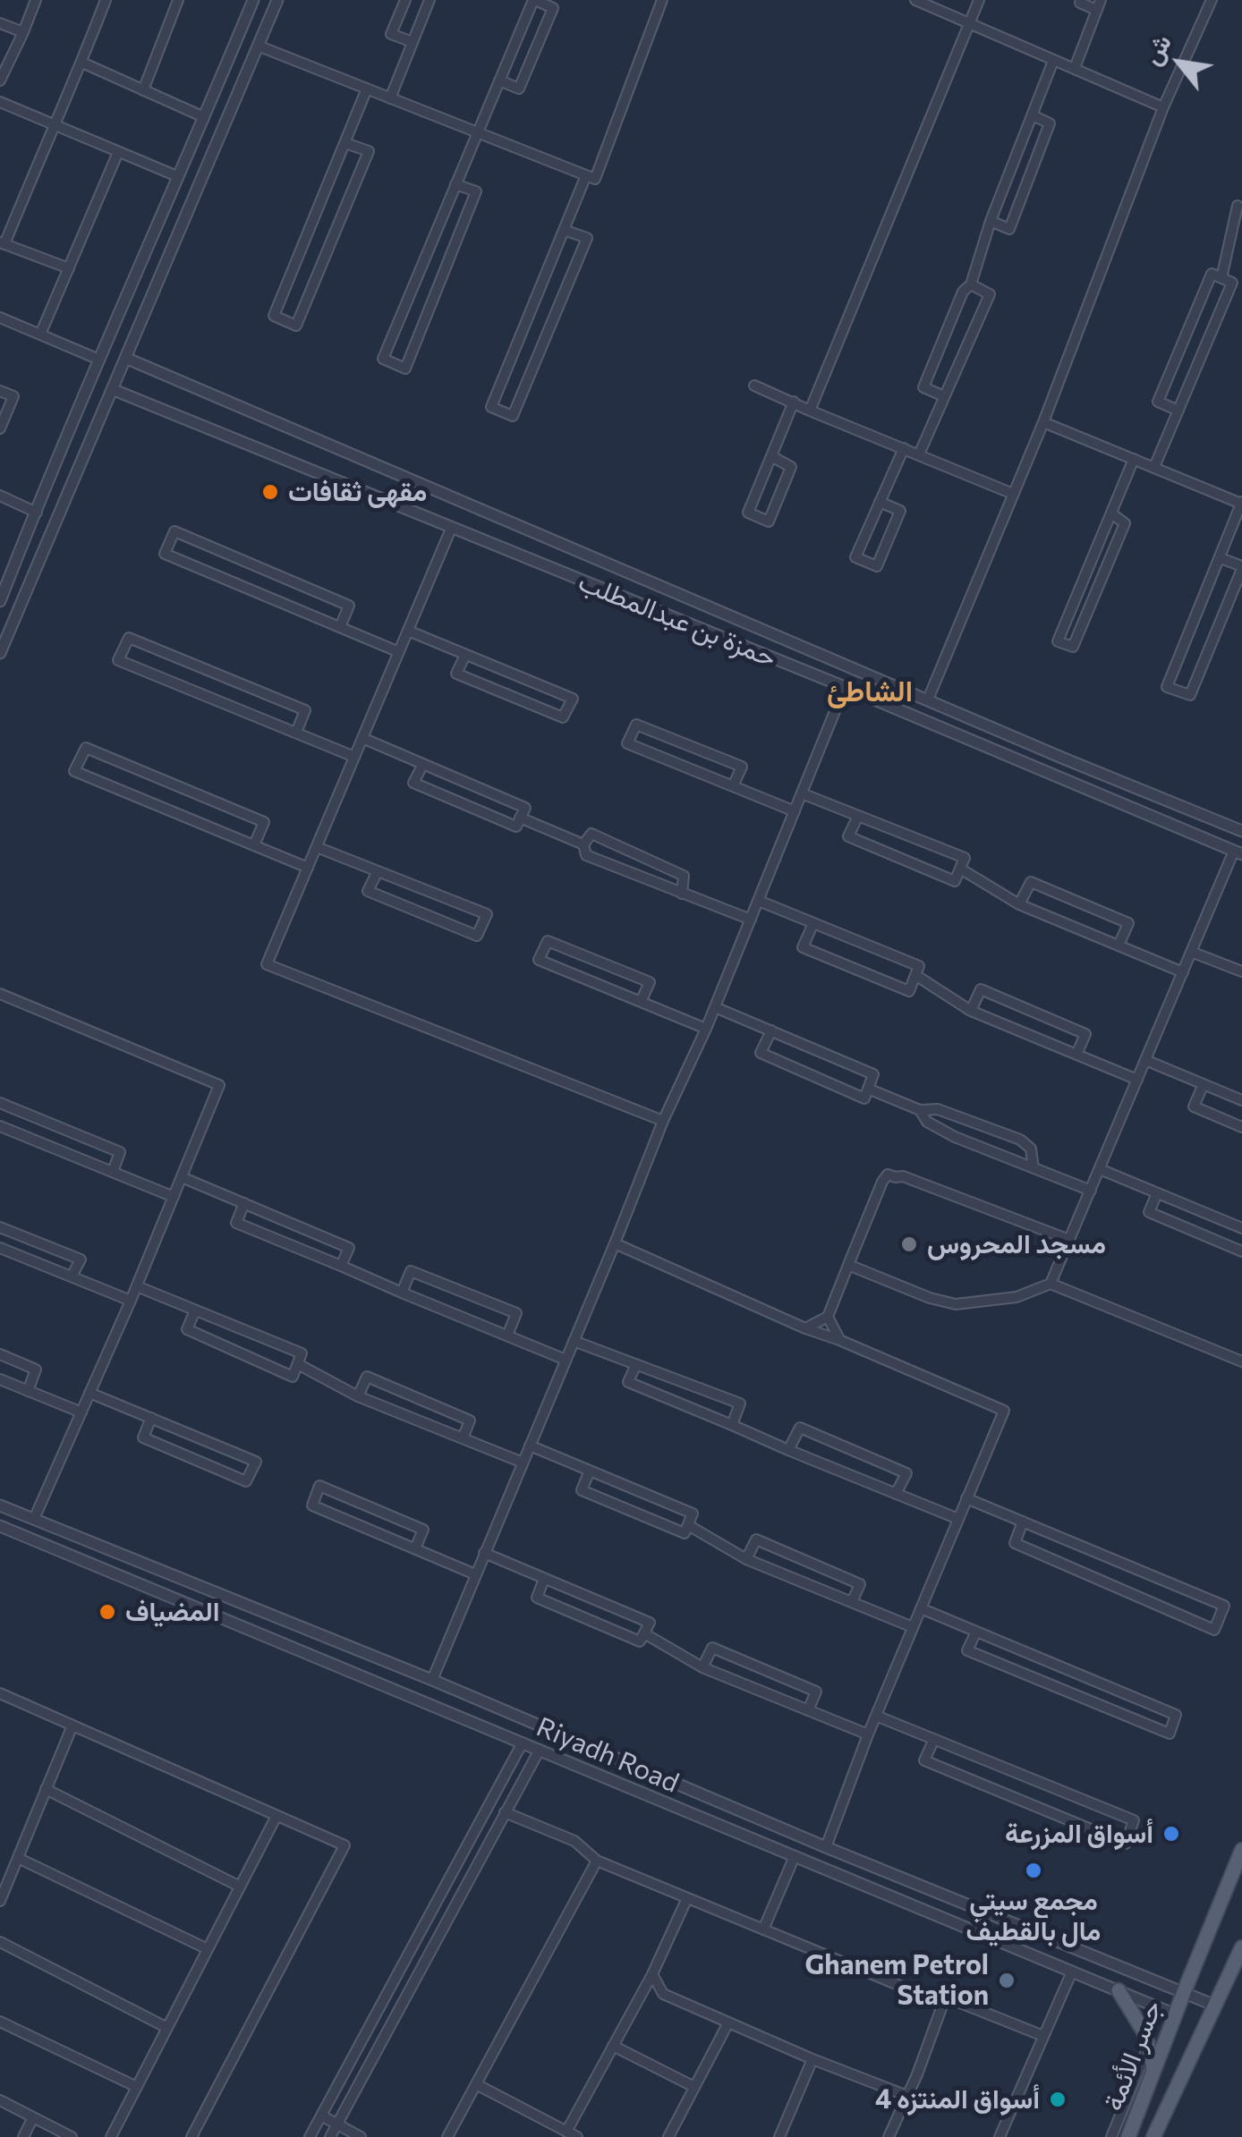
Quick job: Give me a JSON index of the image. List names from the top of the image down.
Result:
{
  "streets": {
    "main road": ["جسر الأئمة"],
    "street": ["حمزة بن عبدالمطلب", "Riyadh Road"]
  },
  "crossings": [
    ["Riyadh Road", "جسر الأئمة"]
  ],
  "districts": ["الشاطئ"],
  "places": [
    "مقهى ثقافات",
    "مسجد المحروس",
    "المضياف",
    "أسواق المزرعة",
    "مجمع سيتي مال بالقطيف",
    "Ghanem Petrol Station",
    "أسواق المنتزه 4"
  ],
  "north": "top left"
}
